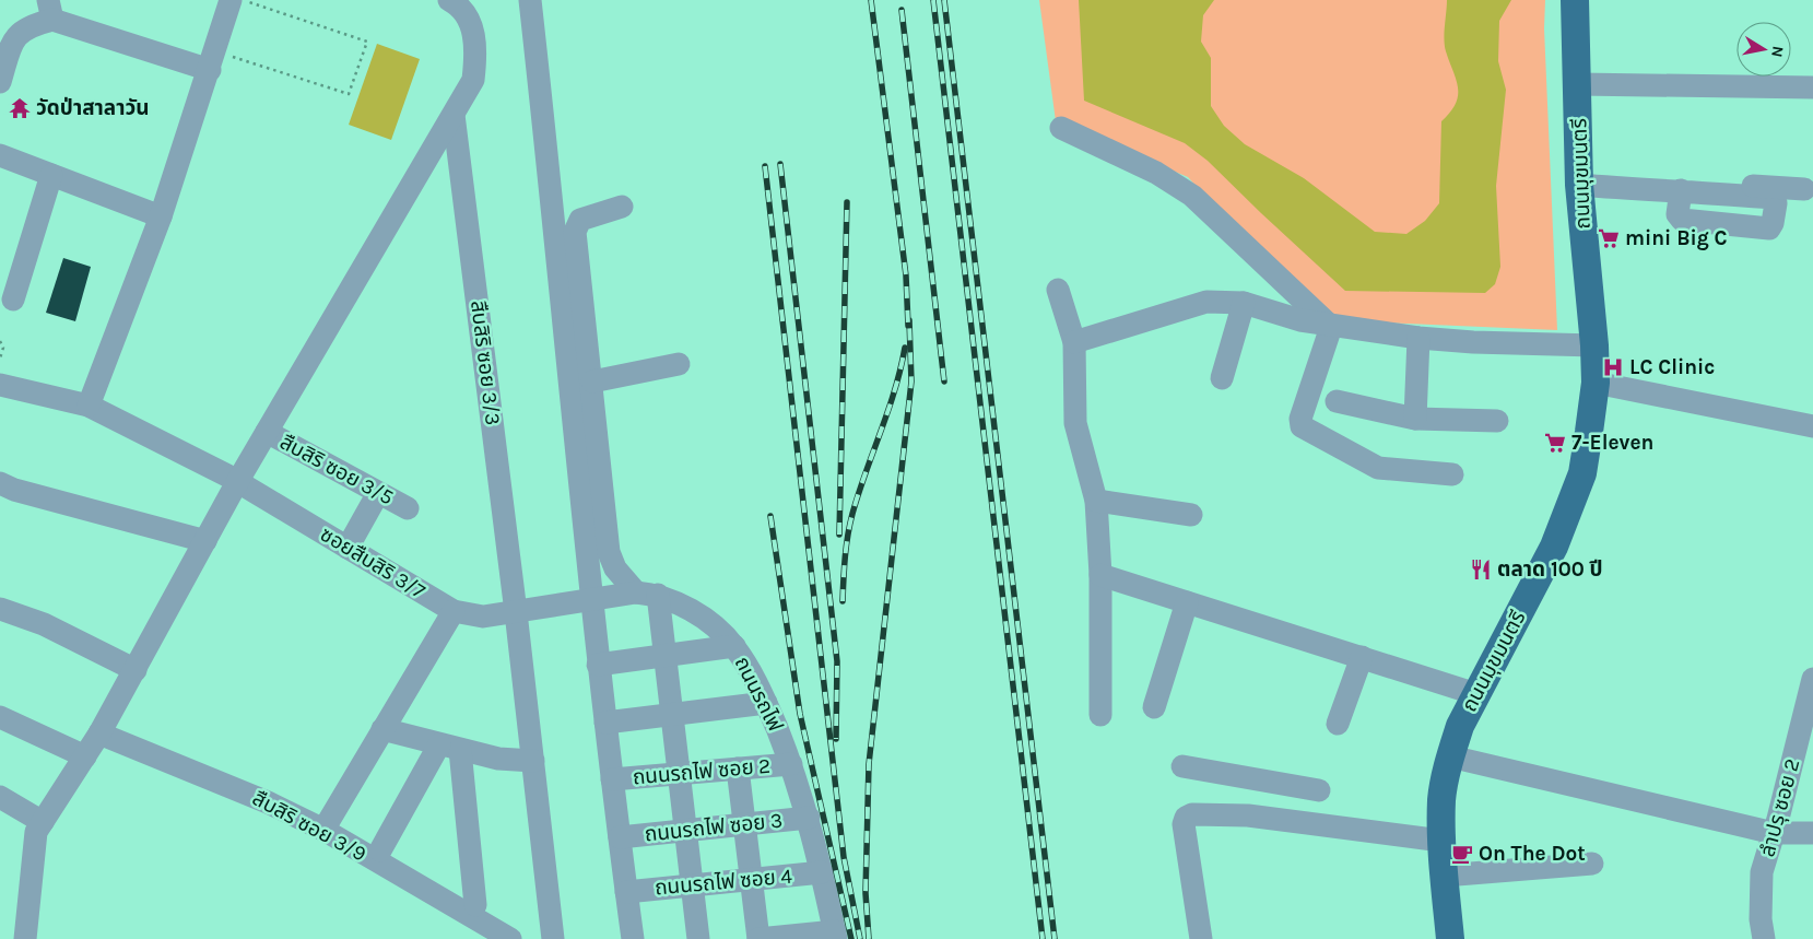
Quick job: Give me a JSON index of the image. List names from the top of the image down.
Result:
{
  "streets": {
    "main road": ["ถนนมุขมนตรี"],
    "street": [
      "สืบสิริ ซอย 3/3",
      "สืบสิริ ซอย 3/5",
      "ซอยสืบสิริ 3/7",
      "ถนนรถไฟ",
      "ถนนรถไฟ ซอย 2",
      "ลำปรุ ซอย 2",
      "สืบสิริ ซอย 3/9",
      "ถนนรถไฟ ซอย 3",
      "ถนนรถไฟ ซอย 4"
    ]
  },
  "crossings": [
    ["สืบสิริ ซอย 3/3", "ซอยสืบสิริ 3/7"],
    ["ถนนรถไฟ", "ถนนรถไฟ ซอย 2"],
    ["ถนนรถไฟ", "ถนนรถไฟ ซอย 3"],
    ["ถนนรถไฟ", "ถนนรถไฟ ซอย 4"]
  ],
  "places": {
    "temple": ["วัดป่าสาลาวัน"],
    "supermarket": ["mini Big C", "7-Eleven"],
    "hospital": ["LC Clinic"],
    "restaurant": ["ตลาด 100 ปี"],
    "cafe": ["On The Dot"]
  },
  "north": "right"
}
